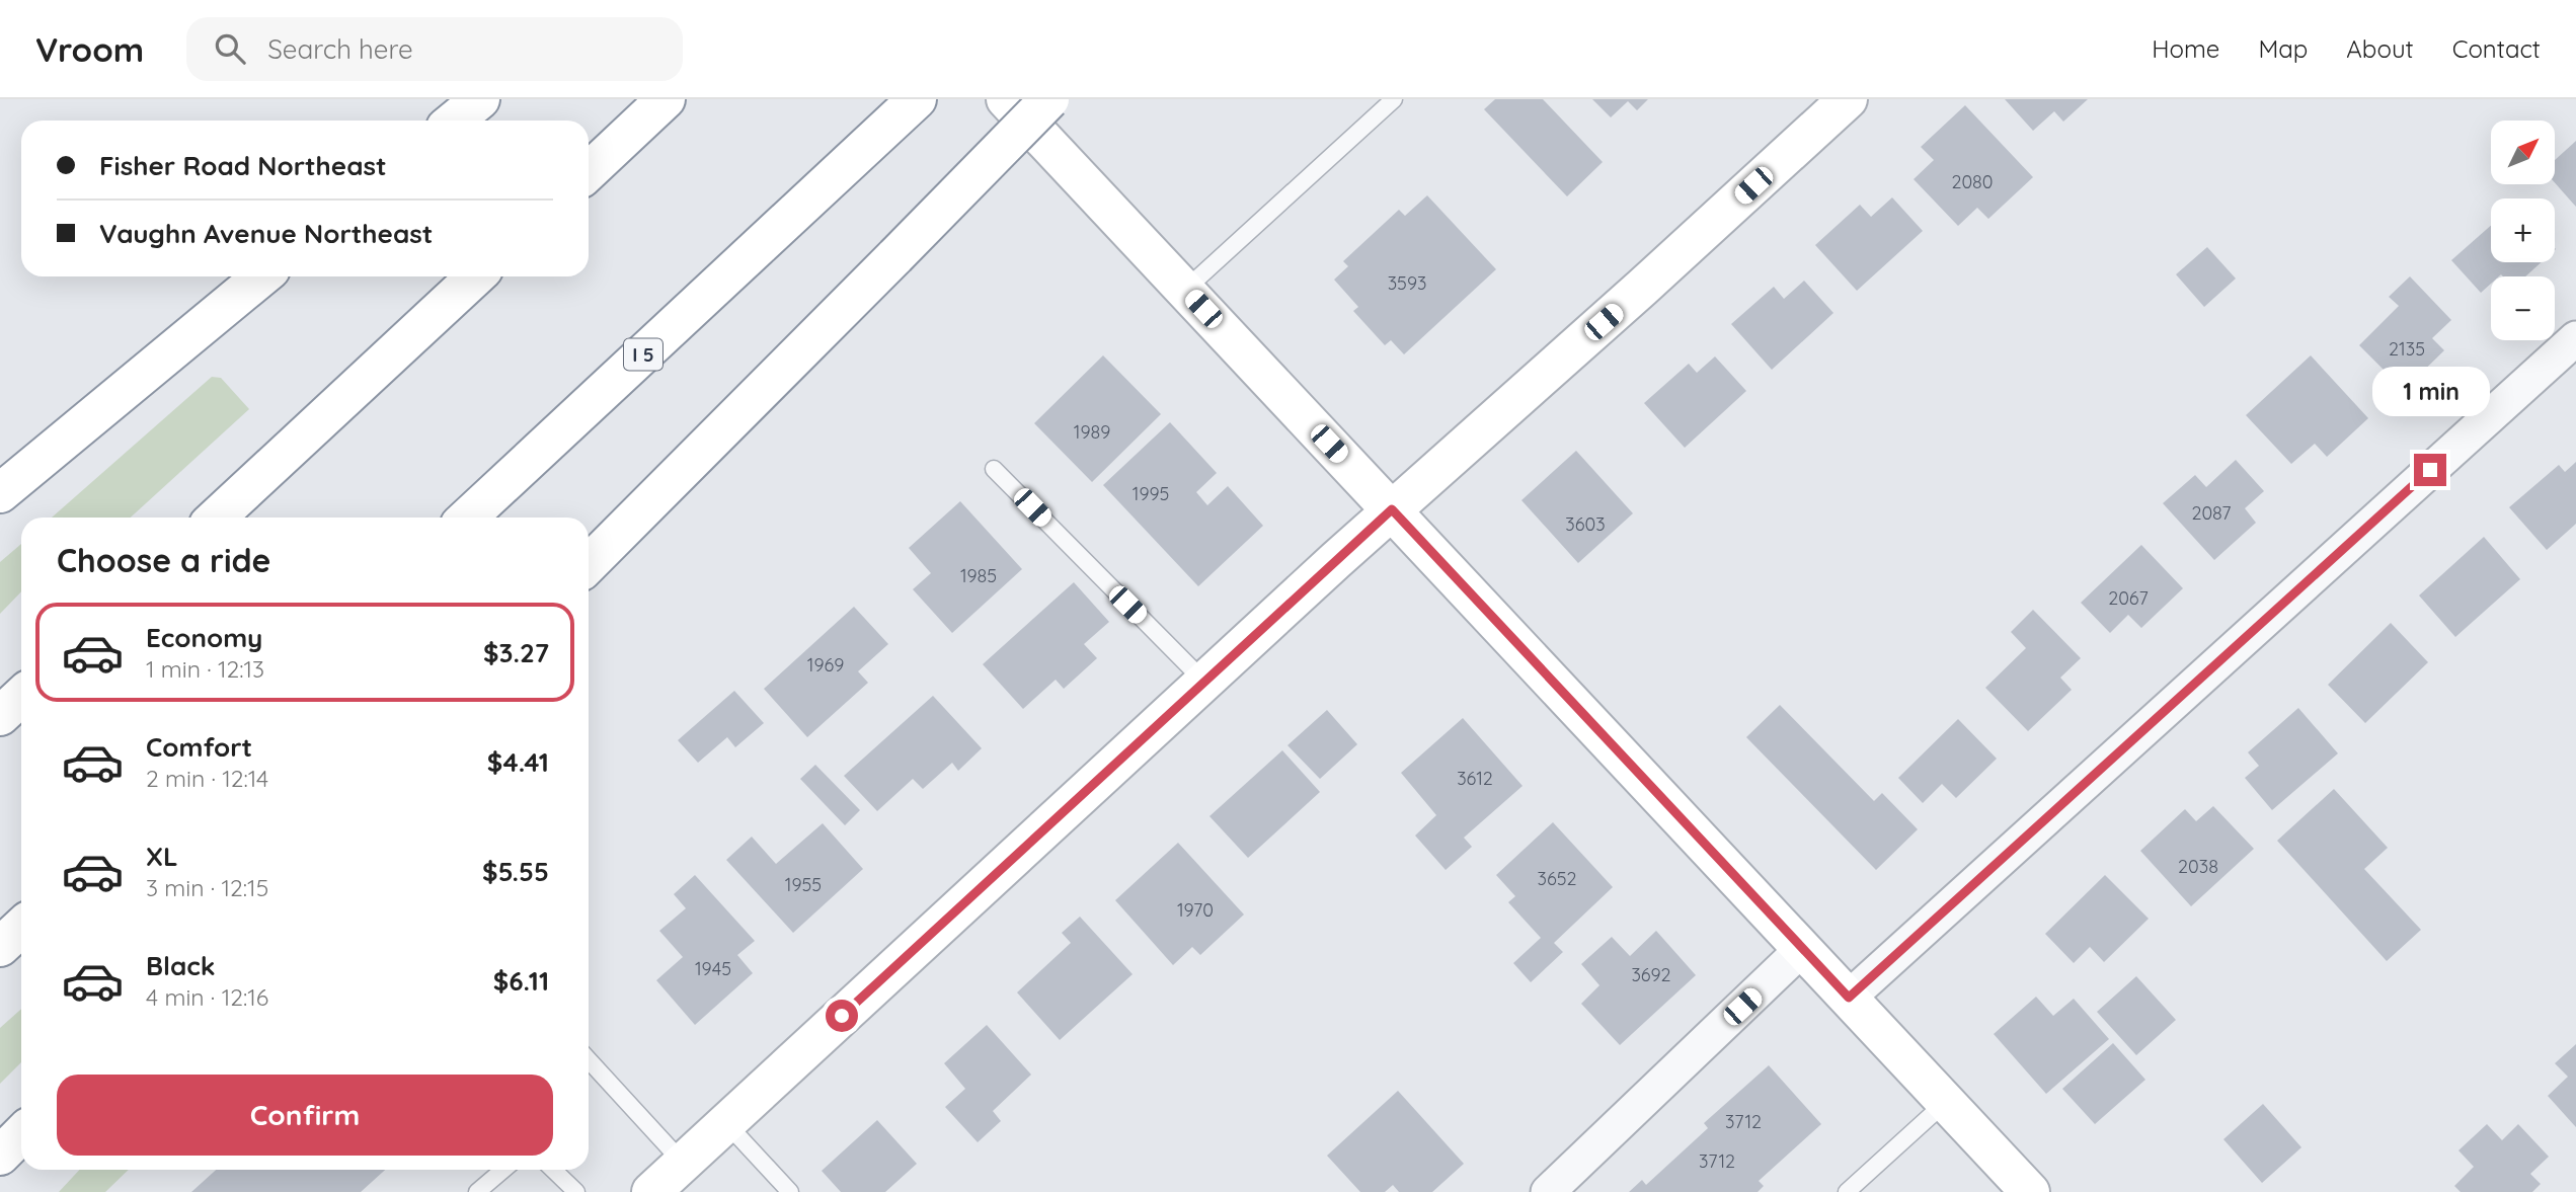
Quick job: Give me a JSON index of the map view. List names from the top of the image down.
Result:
{
  "streets": {
    "main road": ["I 5"]
  },
  "house_numbers": [
    "2080",
    "3593",
    "2135",
    "1989",
    "1995",
    "2087",
    "3603",
    "1985",
    "2067",
    "1969",
    "3612",
    "2038",
    "3652",
    "1955",
    "1970",
    "1945",
    "3692",
    "3712",
    "3712"
  ],
  "north": "top right",
  "page": {
    "header": "Vroom",
    "search": "Search here",
    "nav": [
      "Home",
      "Map",
      "About",
      "Contact"
    ],
    "map_buttons": ["+", "−"],
    "banner": ["Fisher Road Northeast", "Vaughn Avenue Northeast"],
    "bubble": "1 min",
    "heading": "Choose a ride",
    "list": [
      {
        "name": "Economy",
        "note": "1 min · 12:13",
        "value": "$3.27"
      },
      {
        "name": "Comfort",
        "note": "2 min · 12:14",
        "value": "$4.41"
      },
      {
        "name": "XL",
        "note": "3 min · 12:15",
        "value": "$5.55"
      },
      {
        "name": "Black",
        "note": "4 min · 12:16",
        "value": "$6.11"
      }
    ],
    "buttons": "Confirm"
  }
}
